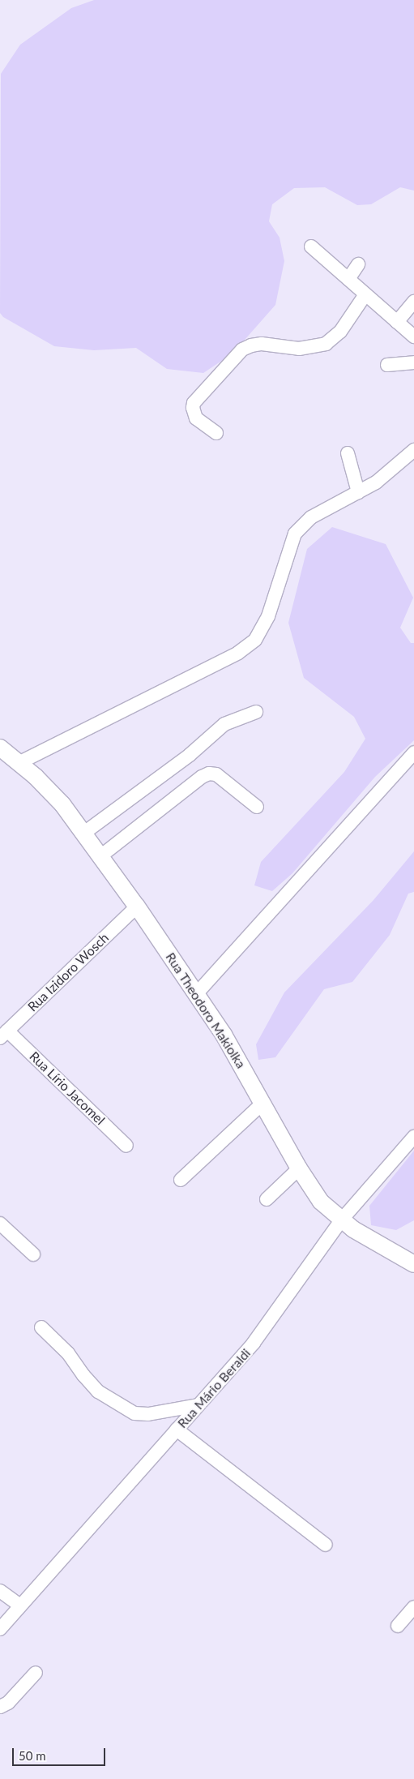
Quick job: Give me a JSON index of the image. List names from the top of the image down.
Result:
{
  "streets": {
    "main road": ["Rua Theodoro Makiolka"],
    "street": ["Rua Izidoro Wosch", "Rua Lírio Jacomel", "Rua Mário Beraldi"]
  },
  "crossings": [
    ["Rua Izidoro Wosch", "Rua Theodoro Makiolka"],
    ["Rua Izidoro Wosch", "Rua Lírio Jacomel"],
    ["Rua Theodoro Makiolka", "Rua Mário Beraldi"]
  ],
  "scale_bar": "50 m"
}
